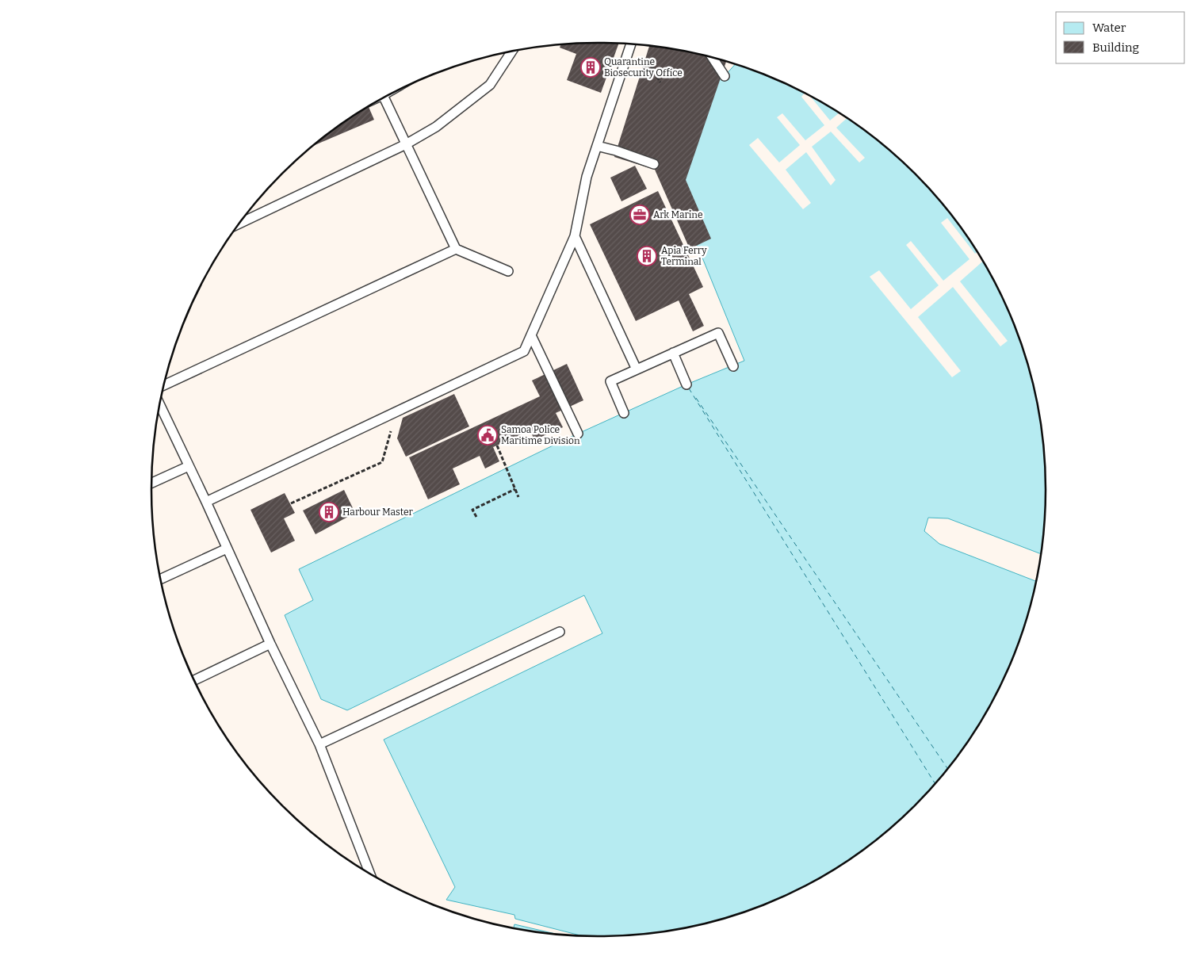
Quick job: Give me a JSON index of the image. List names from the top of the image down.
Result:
{
  "places": {
    "building": ["Quarantine Biosecurity Office", "Apia Ferry Terminal", "Harbour Master"],
    "office": ["Ark Marine"],
    "public building": ["Samoa Police Maritime Division"]
  },
  "legend": ["Water", "Building"]
}
